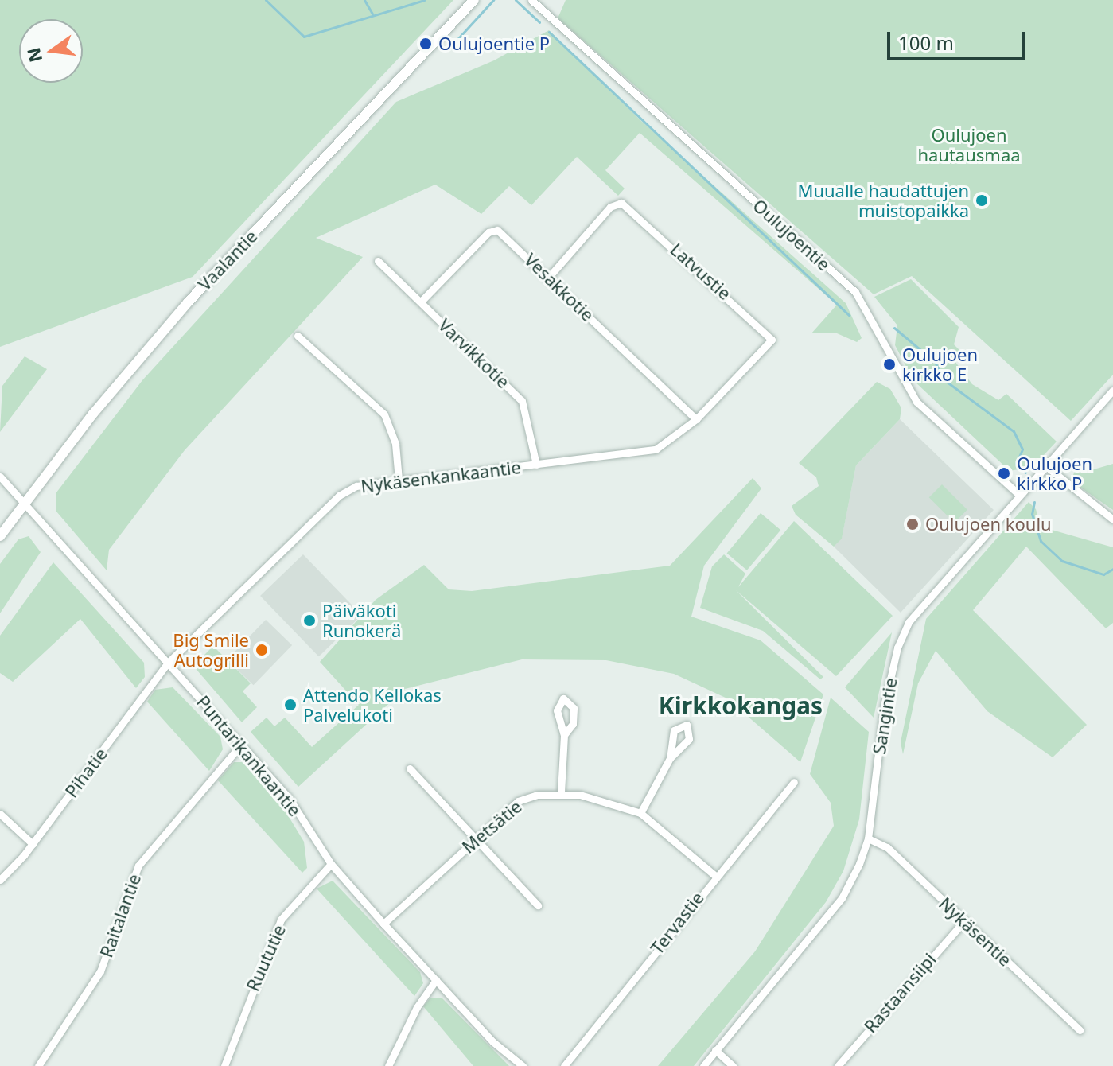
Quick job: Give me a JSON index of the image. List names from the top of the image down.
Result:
{
  "streets": {
    "street": [
      "Oulujoentie",
      "Vaalantie",
      "Latvustie",
      "Vesakkotie",
      "Varvikkotie",
      "Nykäsenkankaantie",
      "Sangintie",
      "Puntarikankaantie",
      "Pihatie",
      "Metsätie",
      "Raitalantie",
      "Tervastie",
      "Nykäsentie",
      "Ruututie",
      "Rastaansiipi"
    ]
  },
  "crossings": [
    ["Oulujoentie", "Sangintie"],
    ["Vaalantie", "Puntarikankaantie"],
    ["Latvustie", "Vesakkotie"],
    ["Latvustie", "Nykäsenkankaantie"],
    ["Vesakkotie", "Varvikkotie"],
    ["Vesakkotie", "Nykäsenkankaantie"],
    ["Varvikkotie", "Nykäsenkankaantie"],
    ["Nykäsenkankaantie", "Puntarikankaantie"],
    ["Nykäsenkankaantie", "Pihatie"],
    ["Sangintie", "Nykäsentie"],
    ["Puntarikankaantie", "Pihatie"],
    ["Puntarikankaantie", "Metsätie"],
    ["Puntarikankaantie", "Raitalantie"],
    ["Puntarikankaantie", "Ruututie"],
    ["Metsätie", "Tervastie"],
    ["Nykäsentie", "Rastaansiipi"]
  ],
  "districts": ["Kirkkokangas"],
  "parks": ["Oulujoen hautausmaa"],
  "places": [
    "Oulujoentie P",
    "Muualle haudattujen muistopaikka",
    "Oulujoen kirkko E",
    "Oulujoen kirkko P",
    "Oulujoen koulu",
    "Päiväkoti Runokerä",
    "Big Smile Autogrilli",
    "Attendo Kellokas Palvelukoti"
  ],
  "scale_bar": "100 m",
  "north": "left"
}
